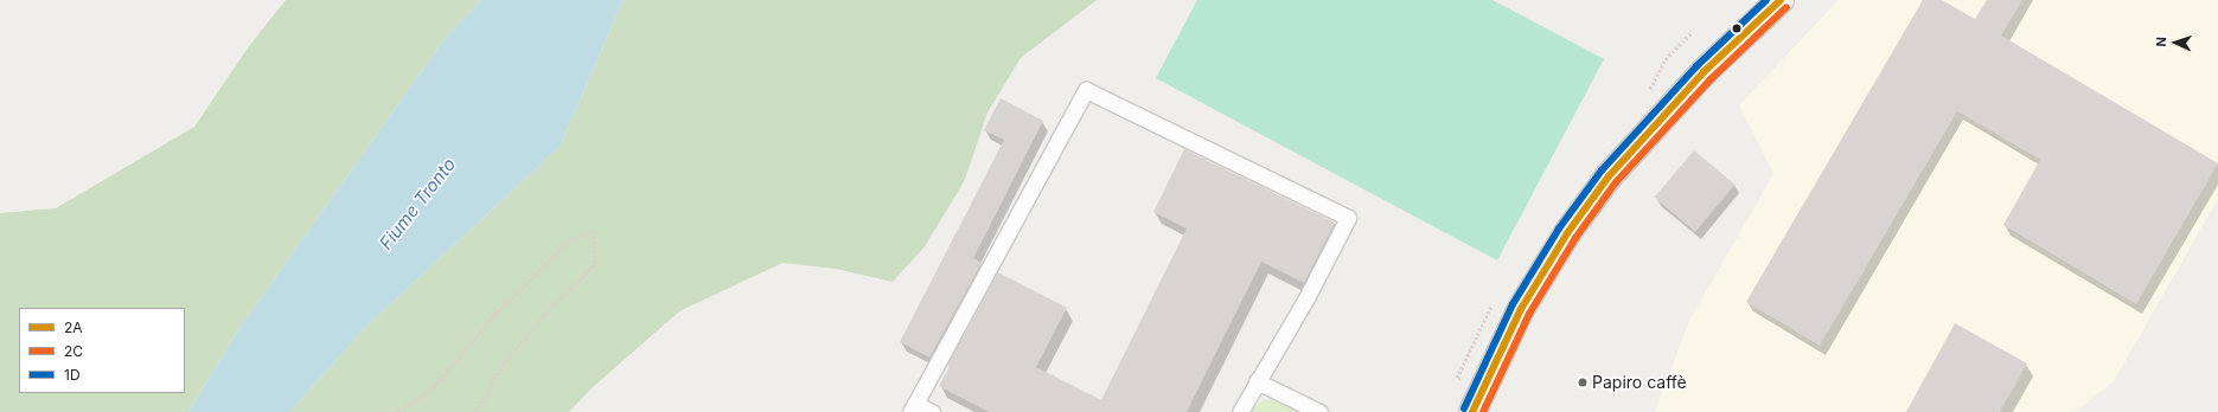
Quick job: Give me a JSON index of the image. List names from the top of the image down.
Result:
{
  "water": ["Fiume Tronto"],
  "places": ["Papiro caffè"],
  "lines": ["transit line 2A", "transit line 1D", "transit line 2C"],
  "legend": ["2A", "2C", "1D"],
  "north": "left"
}
